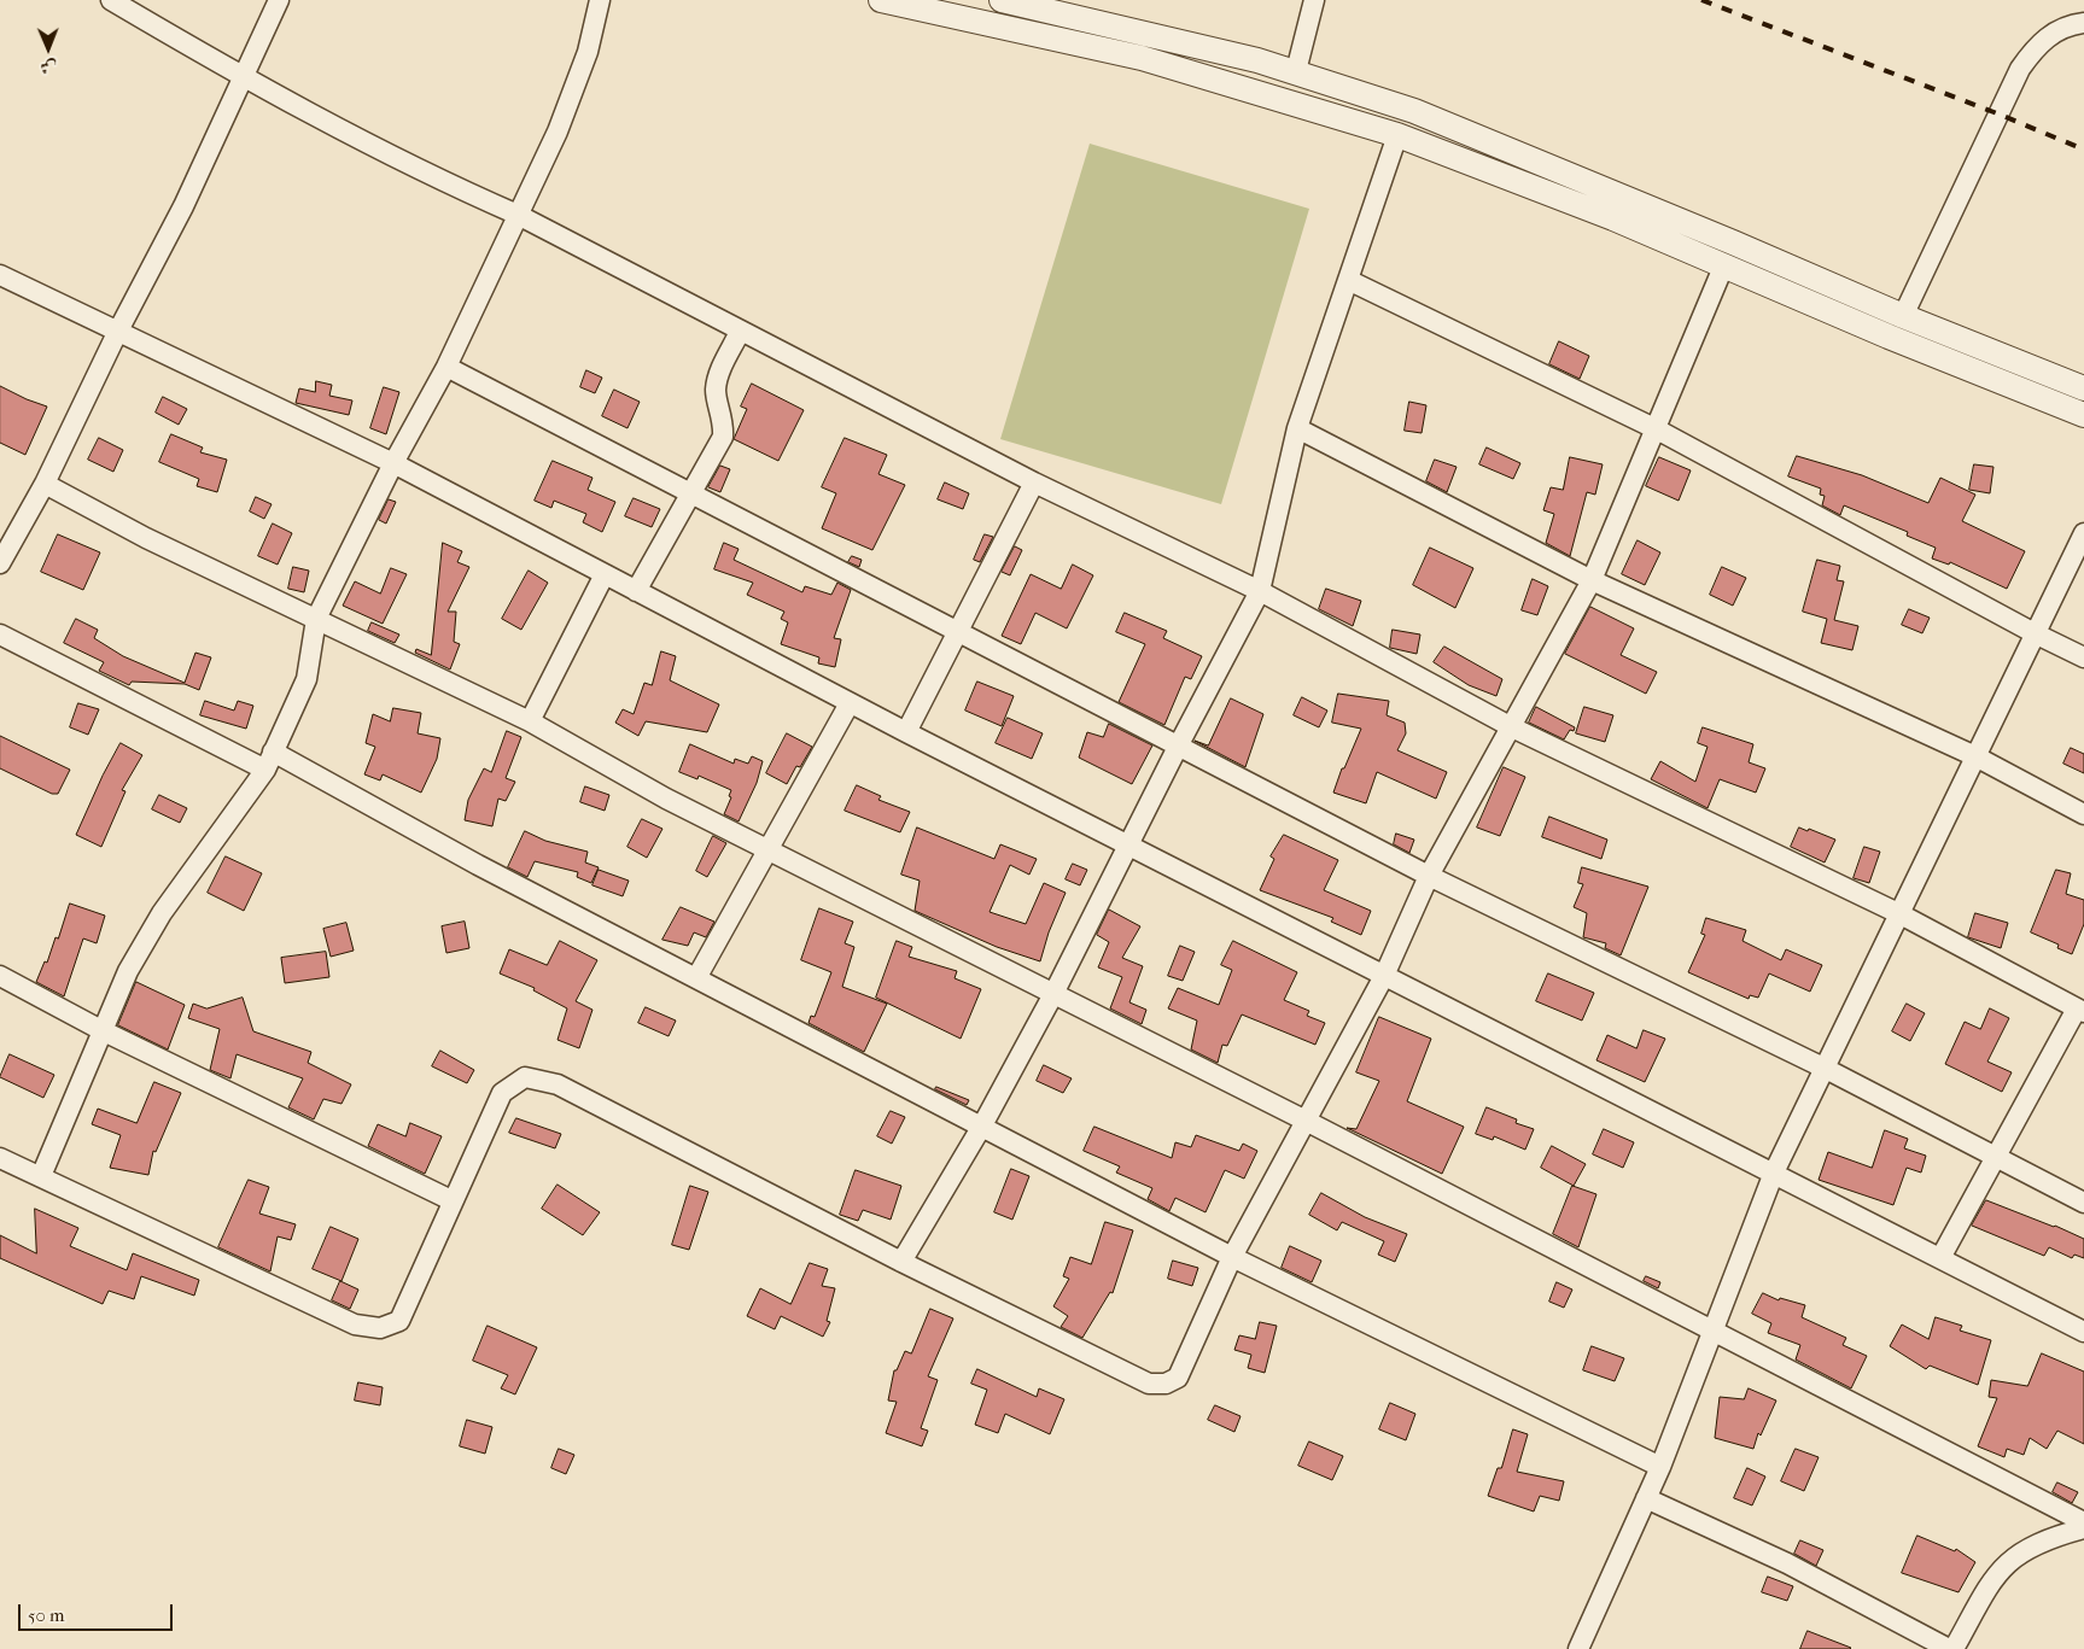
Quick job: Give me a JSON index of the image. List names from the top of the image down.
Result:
{
  "scale_bar": "50 m",
  "north": "bottom"
}
